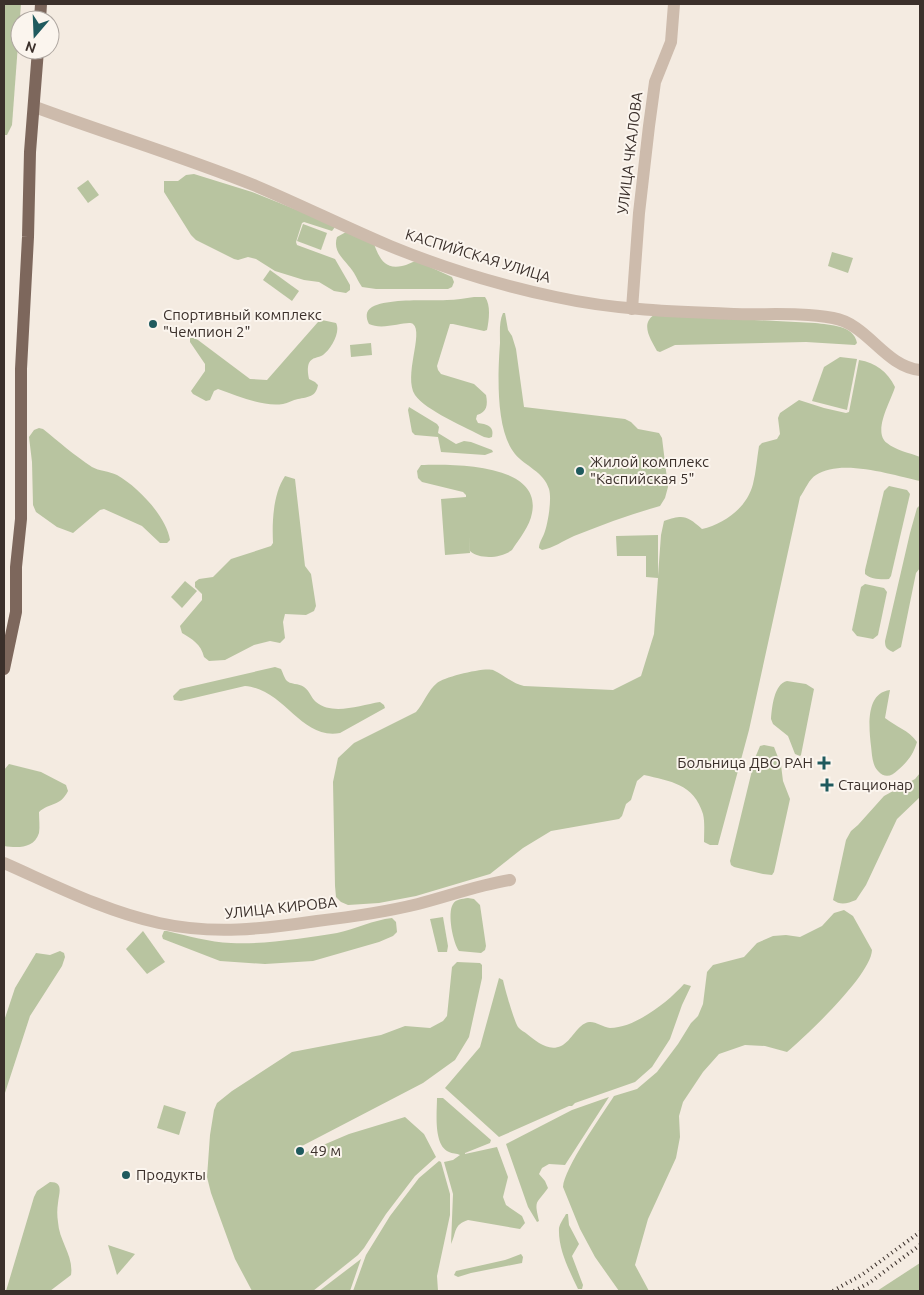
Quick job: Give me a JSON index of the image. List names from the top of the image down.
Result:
{
  "streets": {
    "street": ["УЛИЦА ЧКАЛОВА", "КАСПИЙСКАЯ УЛИЦА", "УЛИЦА КИРОВА"]
  },
  "crossings": [
    ["УЛИЦА ЧКАЛОВА", "КАСПИЙСКАЯ УЛИЦА"]
  ],
  "places": {
    "other": [
      "Спортивный комплекс \"Чемпион 2\"",
      "Жилой комплекс \"Каспийская 5\"",
      "49 м",
      "Продукты"
    ],
    "health": ["Больница ДВО РАН", "Стационар"]
  },
  "north": "bottom"
}
